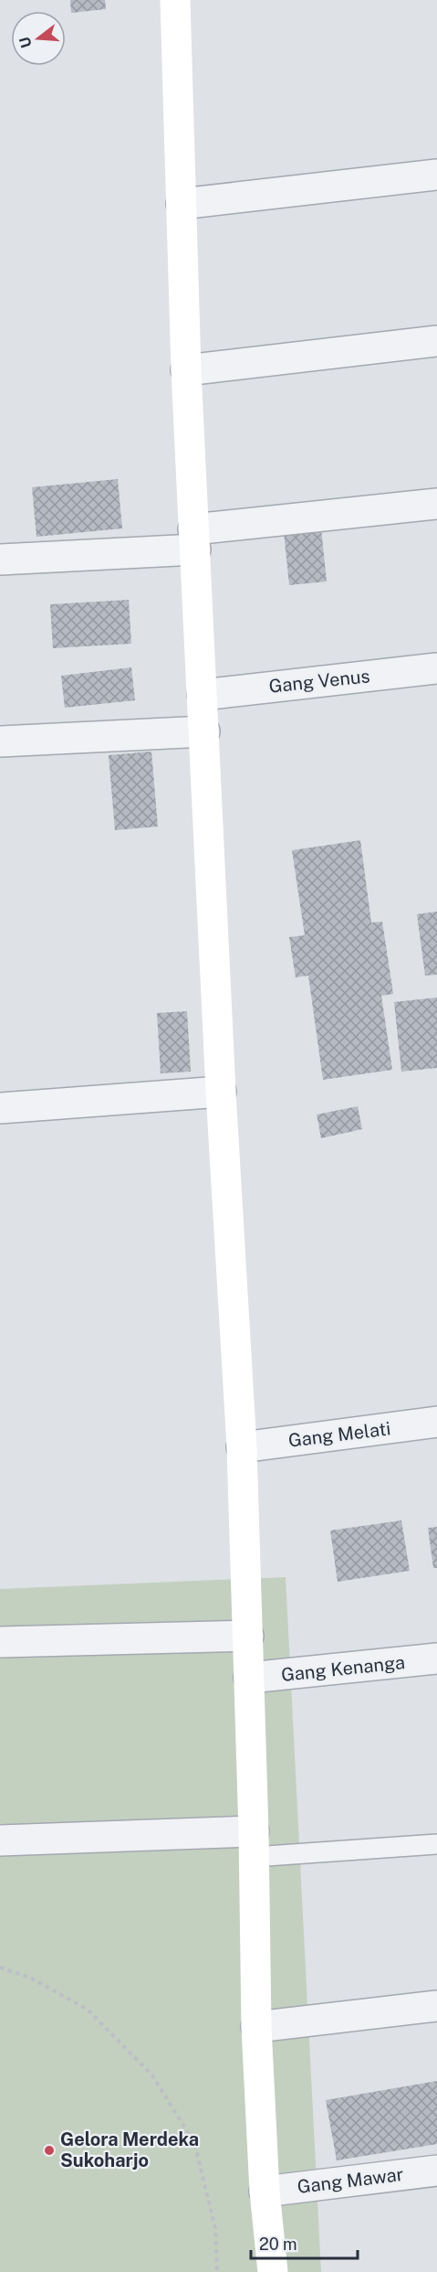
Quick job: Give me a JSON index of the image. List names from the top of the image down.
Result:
{
  "streets": {
    "street": [
      "Gang Venus",
      "Gang Melati",
      "Gang Kenanga",
      "Gang Mawar"
    ]
  },
  "places": ["Gelora Merdeka Sukoharjo"],
  "scale_bar": "20 m",
  "north": "left"
}
